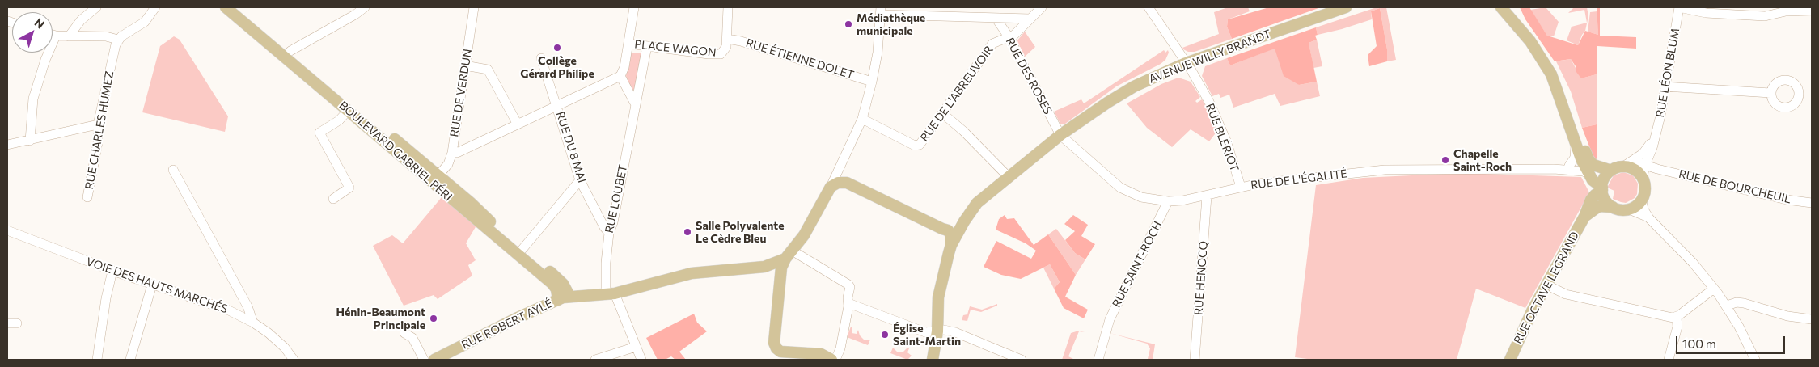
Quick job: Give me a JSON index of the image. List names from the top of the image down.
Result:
{
  "streets": {
    "main road": [
      "AVENUE WILLY BRANDT",
      "BOULEVARD GABRIEL PÉRI",
      "RUE OCTAVE LEGRAND",
      "RUE ROBERT AYLÉ"
    ],
    "street": [
      "PLACE WAGON",
      "RUE ÉTIENNE DOLET",
      "RUE LÉON BLUM",
      "RUE DES ROSES",
      "RUE DE VERDUN",
      "RUE DE L'ABREUVOIR",
      "RUE CHARLES HUMEZ",
      "RUE BLÉRIOT",
      "RUE DU 8 MAI",
      "RUE DE L'ÉGALITÉ",
      "RUE DE BOURCHEUIL",
      "RUE LOUBET",
      "RUE SAINT-ROCH",
      "RUE HENOCQ",
      "VOIE DES HAUTS MARCHÉS"
    ]
  },
  "crossings": [
    ["PLACE WAGON", "RUE ÉTIENNE DOLET"],
    ["PLACE WAGON", "RUE LOUBET"],
    ["AVENUE WILLY BRANDT", "RUE DES ROSES"],
    ["AVENUE WILLY BRANDT", "RUE BLÉRIOT"],
    ["AVENUE WILLY BRANDT", "RUE DE L'ÉGALITÉ"],
    ["RUE LÉON BLUM", "RUE DE BOURCHEUIL"],
    ["RUE LÉON BLUM", "RUE OCTAVE LEGRAND"],
    ["RUE DES ROSES", "RUE DE L'ABREUVOIR"],
    ["RUE DES ROSES", "RUE DE L'ÉGALITÉ"],
    ["RUE DE VERDUN", "BOULEVARD GABRIEL PÉRI"],
    ["RUE BLÉRIOT", "RUE DE L'ÉGALITÉ"],
    ["RUE DU 8 MAI", "RUE LOUBET"],
    ["BOULEVARD GABRIEL PÉRI", "RUE ROBERT AYLÉ"],
    ["RUE DE L'ÉGALITÉ", "RUE SAINT-ROCH"],
    ["RUE DE L'ÉGALITÉ", "RUE HENOCQ"],
    ["RUE DE BOURCHEUIL", "RUE OCTAVE LEGRAND"],
    ["RUE LOUBET", "RUE ROBERT AYLÉ"]
  ],
  "places": [
    "Médiathèque municipale",
    "Collège Gérard Philipe",
    "Chapelle Saint-Roch",
    "Salle Polyvalente Le Cèdre Bleu",
    "Hénin-Beaumont Principale",
    "Église Saint-Martin"
  ],
  "scale_bar": "100 m",
  "north": "top right"
}
